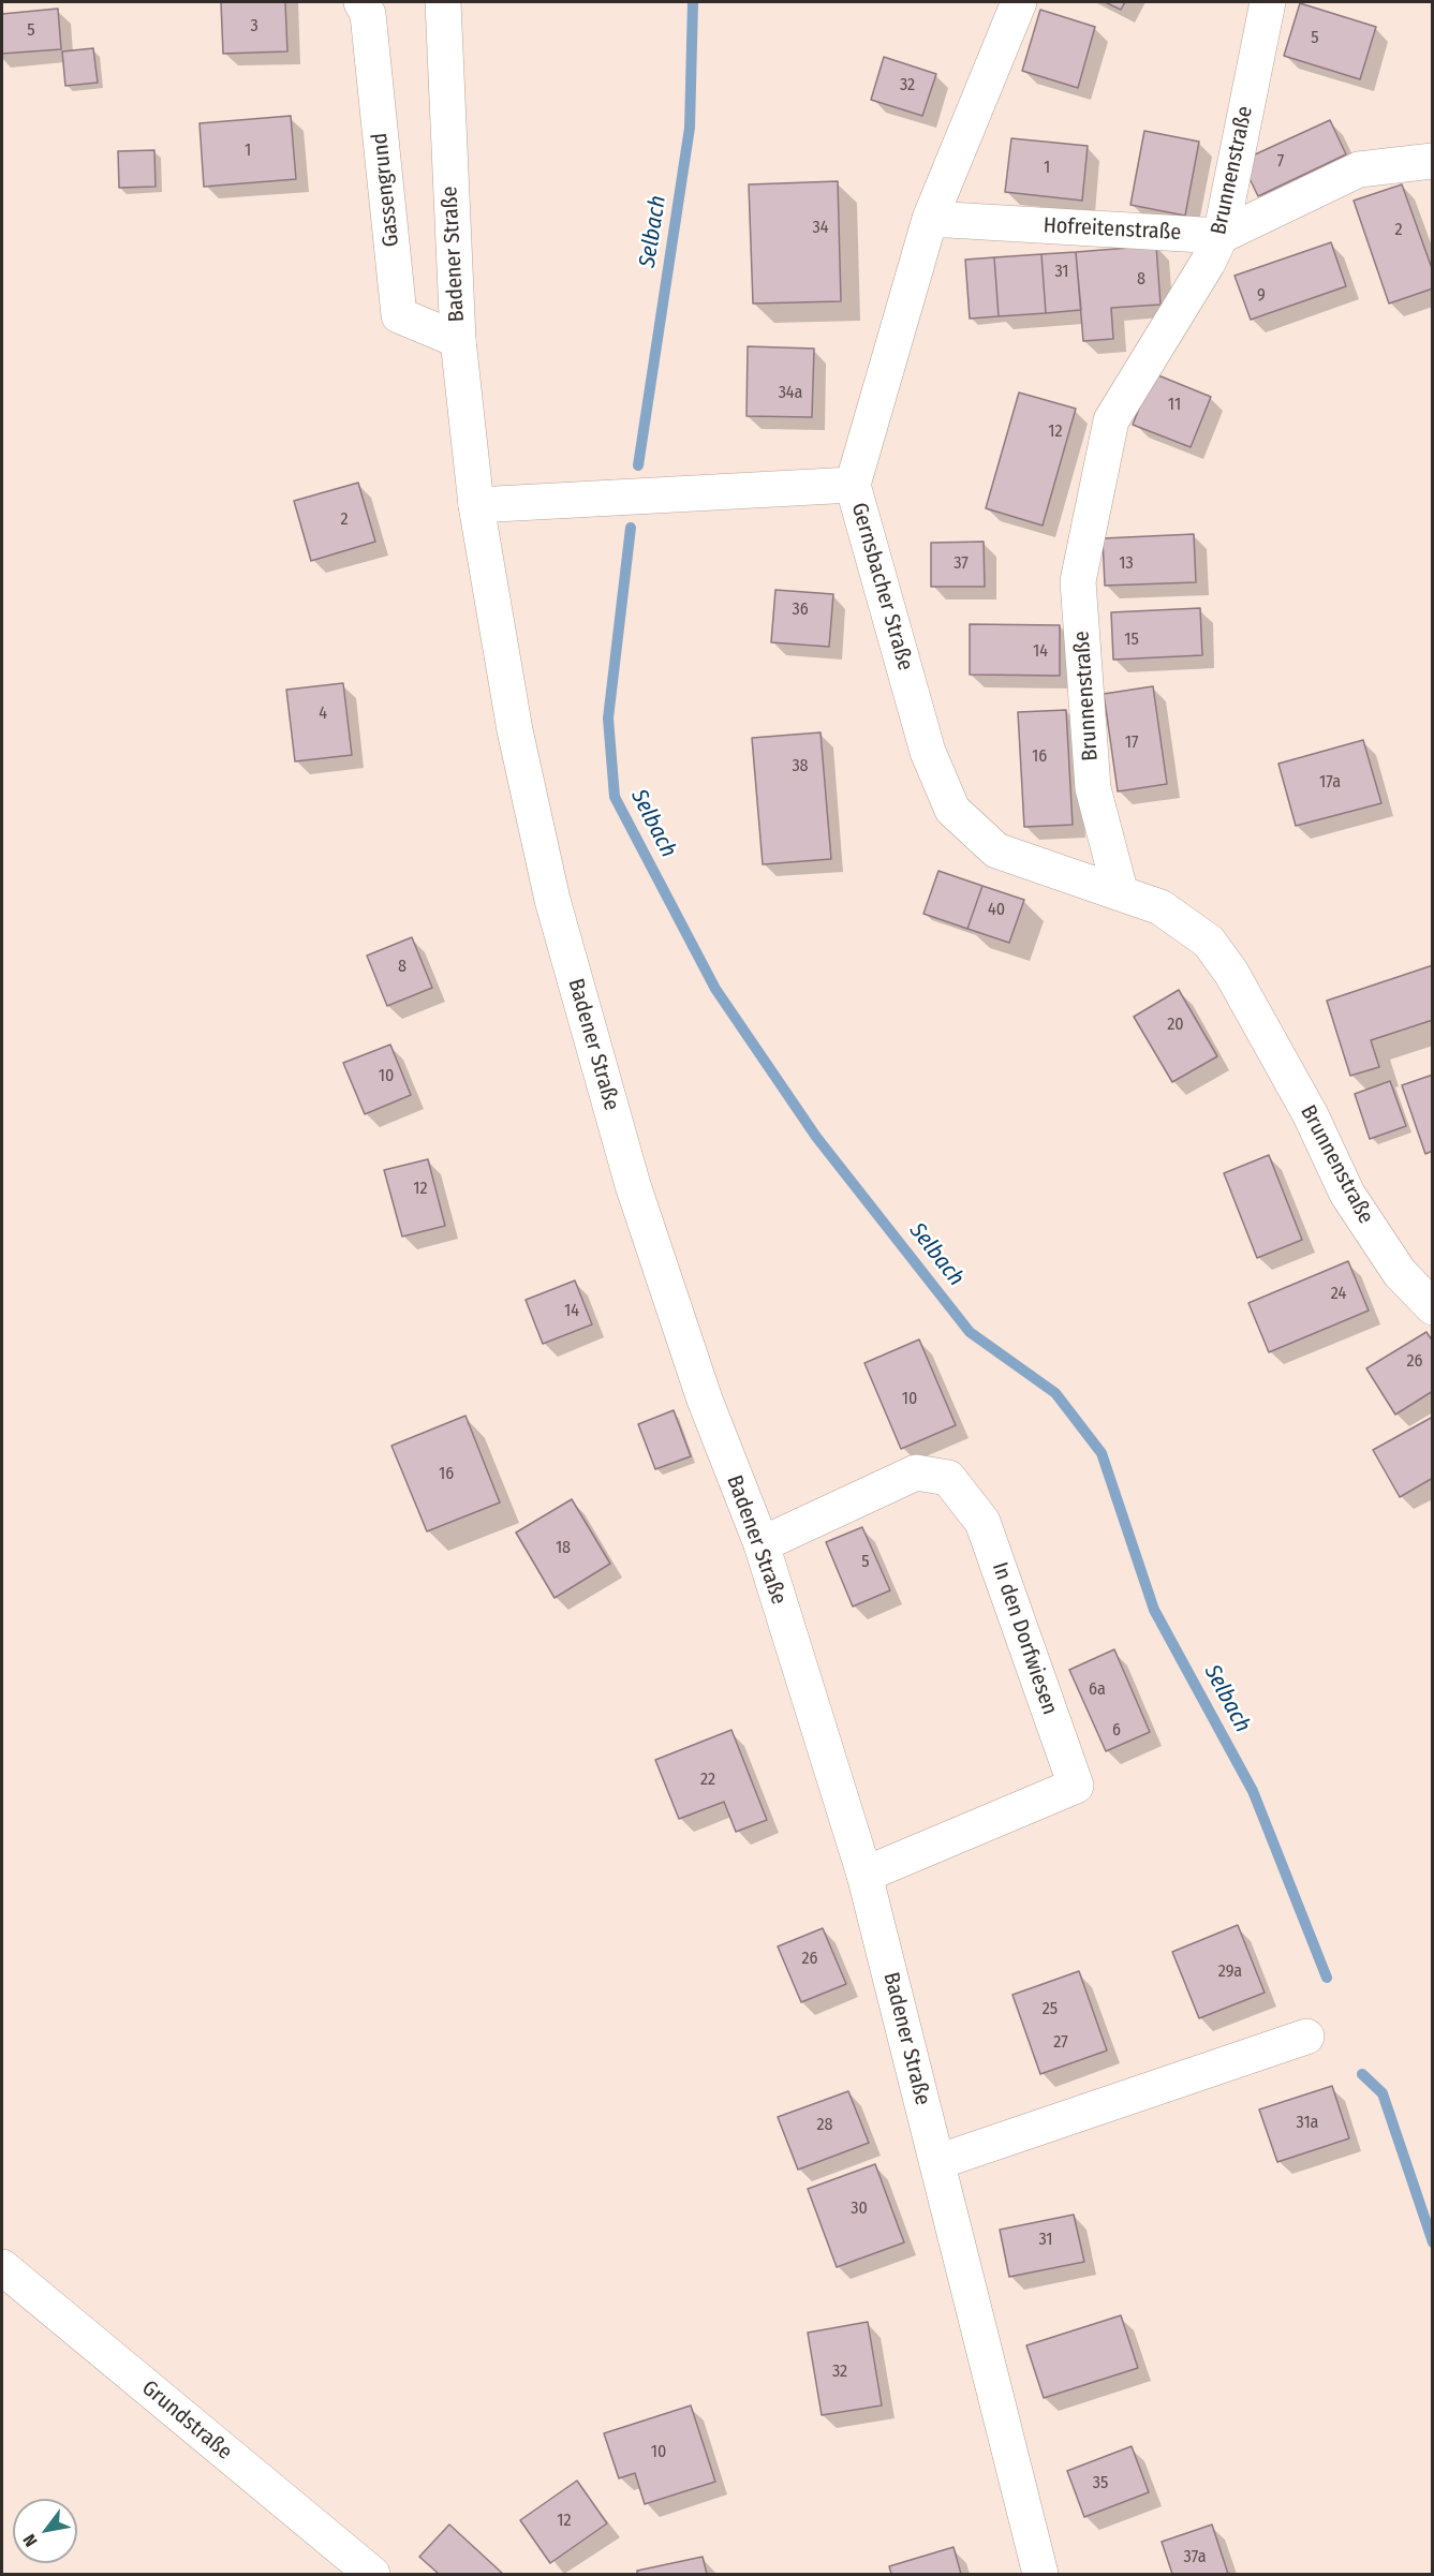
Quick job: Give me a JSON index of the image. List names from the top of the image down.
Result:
{
  "streets": {
    "street": [
      "Brunnenstraße",
      "Gassengrund",
      "Hofreitenstraße",
      "Badener Straße",
      "Gernsbacher Straße",
      "In den Dorfwiesen",
      "Grundstraße"
    ]
  },
  "crossings": [
    ["Brunnenstraße", "Hofreitenstraße"],
    ["Brunnenstraße", "Gernsbacher Straße"],
    ["Gassengrund", "Badener Straße"],
    ["Hofreitenstraße", "Gernsbacher Straße"],
    ["Badener Straße", "In den Dorfwiesen"]
  ],
  "water": ["Selbach"],
  "house_numbers": [
    "3",
    "5",
    "5",
    "32",
    "1",
    "7",
    "1",
    "34",
    "2",
    "31",
    "8",
    "9",
    "34a",
    "11",
    "12",
    "2",
    "37",
    "13",
    "36",
    "15",
    "14",
    "4",
    "17",
    "16",
    "38",
    "17a",
    "40",
    "8",
    "20",
    "10",
    "12",
    "24",
    "14",
    "26",
    "10",
    "16",
    "18",
    "5",
    "6a",
    "6",
    "22",
    "26",
    "29a",
    "25",
    "27",
    "31a",
    "28",
    "30",
    "31",
    "32",
    "10",
    "35",
    "12",
    "37a"
  ],
  "north": "bottom left"
}
